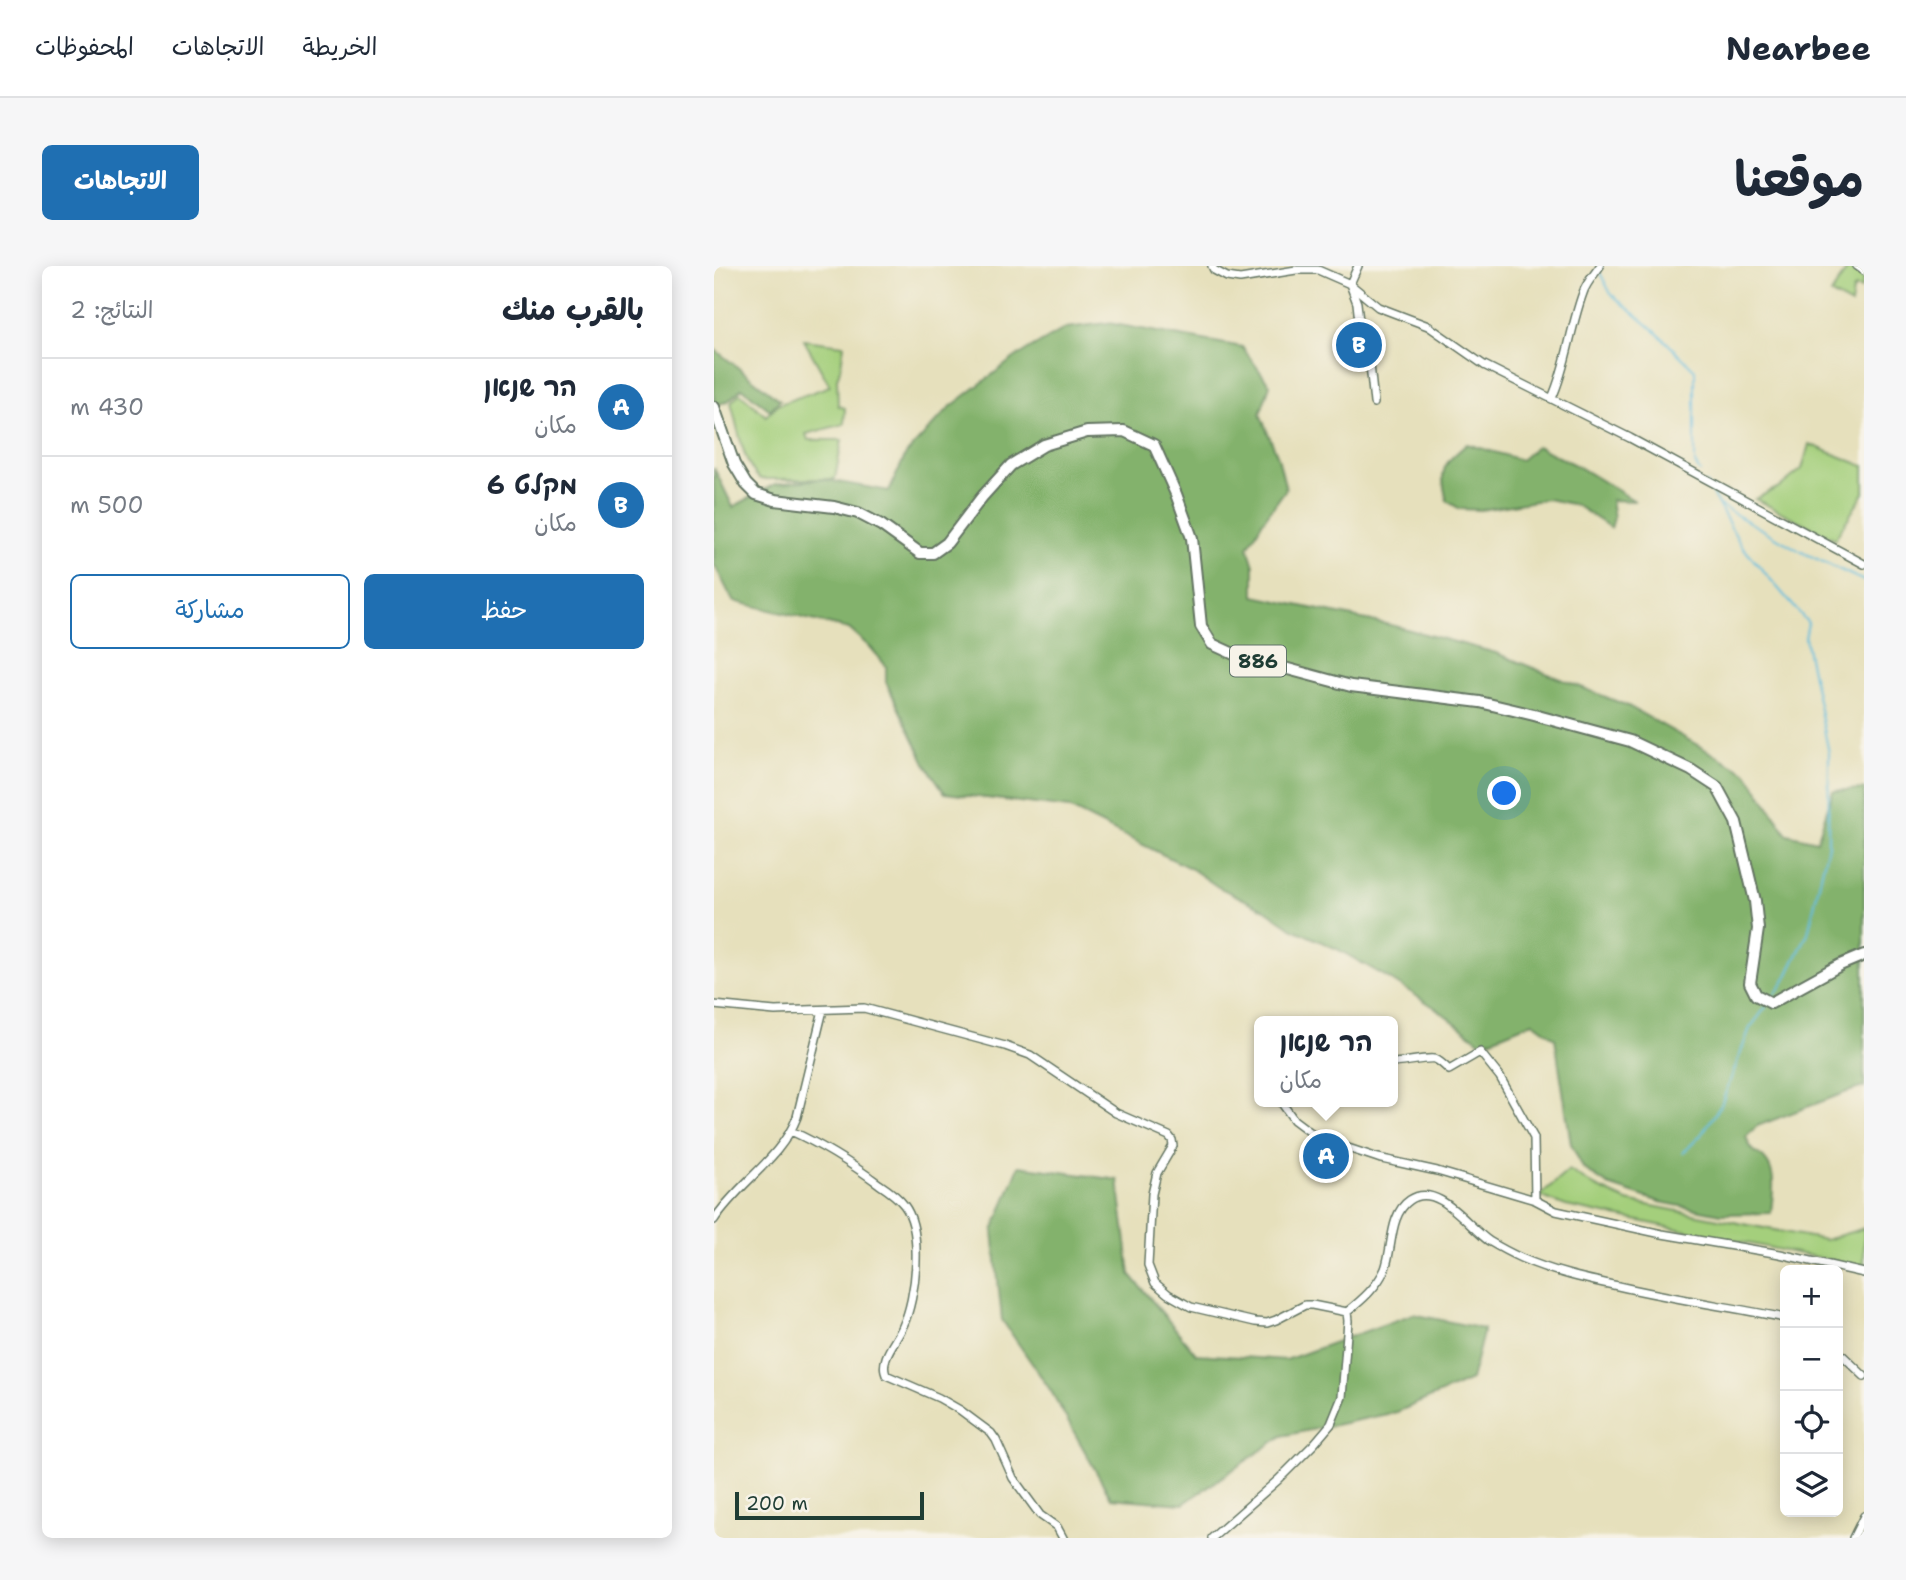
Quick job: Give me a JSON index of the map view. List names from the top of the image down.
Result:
{
  "streets": {
    "main road": ["886"]
  },
  "scale_bar": "200 m",
  "page": {
    "header": "Nearbee",
    "nav": ["الخريطة", "الاتجاهات", "المحفوظات"],
    "title": "موقعنا",
    "buttons": [
      "الاتجاهات",
      ["حفظ", "مشاركة"]
    ],
    "heading": ["بالقرب منك", "النتائج: 2"],
    "pins": ["B", "A"],
    "list": [
      {
        "mark": "A",
        "name": "הר שנאן",
        "note": "مكان",
        "value": "430 m"
      },
      {
        "mark": "B",
        "name": "מקלט 6",
        "note": "مكان",
        "value": "500 m"
      }
    ],
    "popup": ["הר שנאן", "مكان"],
    "map_buttons": ["+", "−"],
    "scale": "200 m"
  }
}
